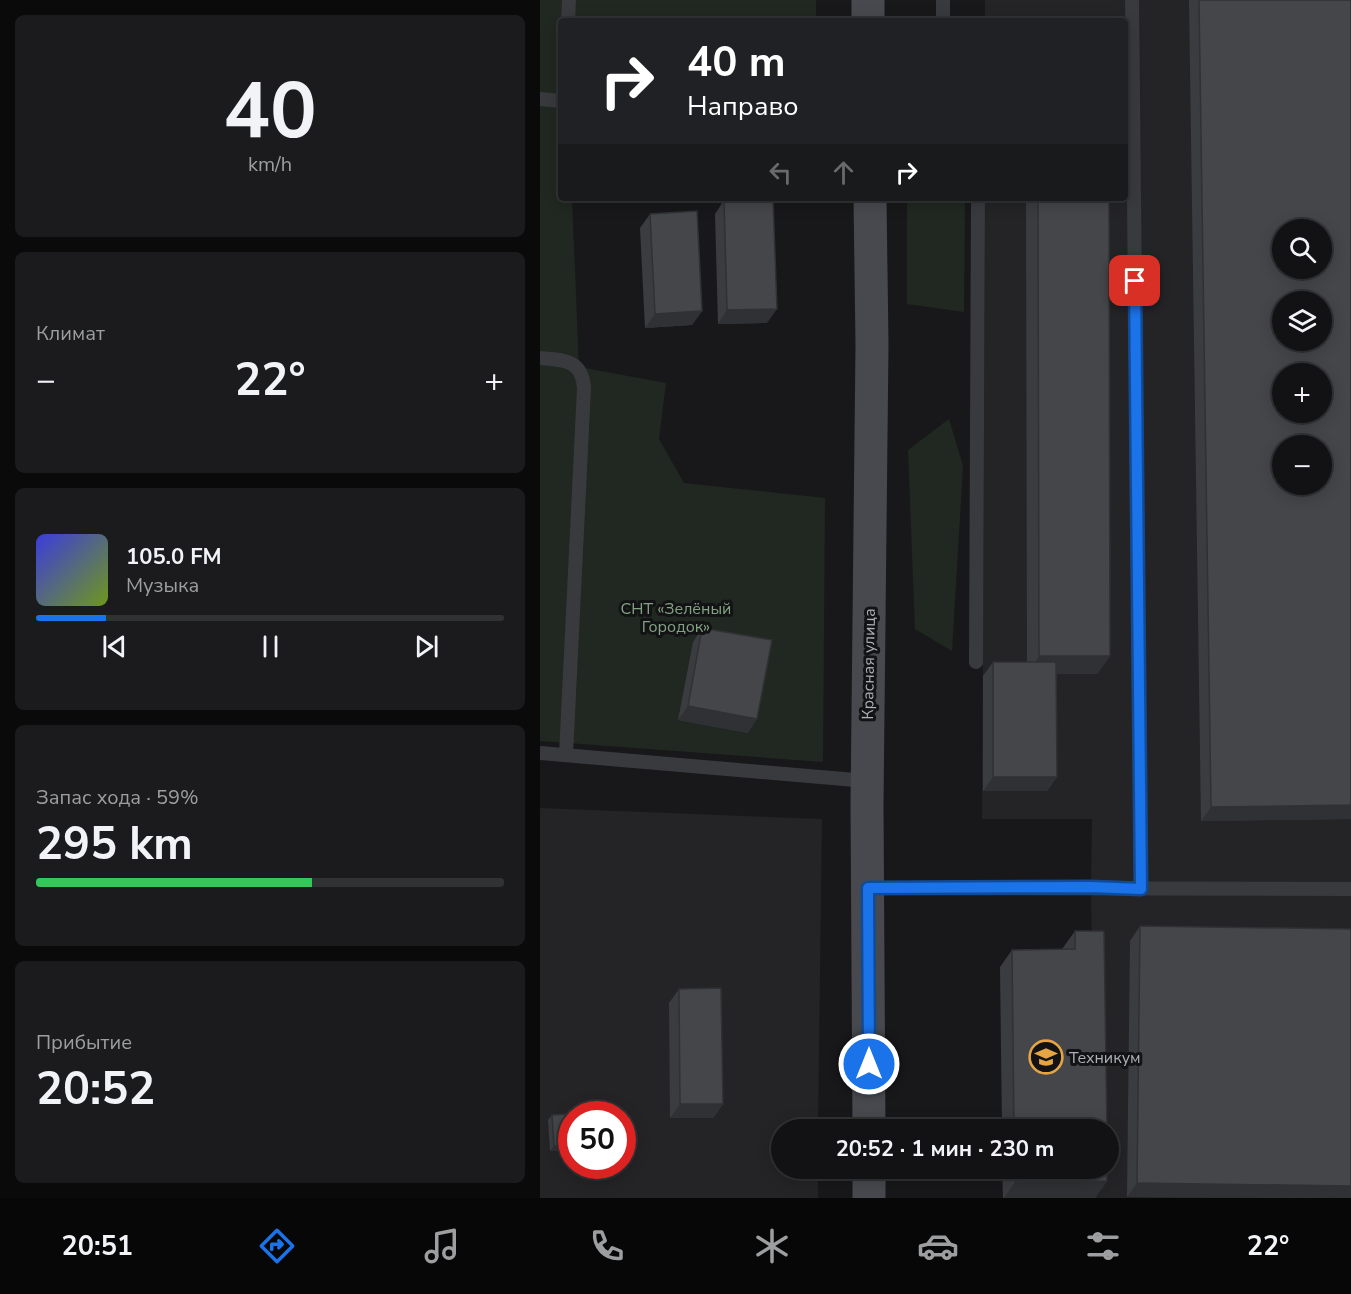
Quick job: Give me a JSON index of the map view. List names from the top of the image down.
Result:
{
  "streets": {
    "main road": ["Красная улица"]
  },
  "parks": ["СНТ «Зелёный Городок»"],
  "places": {
    "school or university": ["Техникум"]
  },
  "page": {
    "tile": [
      ["40", "km/h"],
      "Климат",
      ["Запас хода · 59%", "295 km"],
      ["Прибытие", "20:52"]
    ],
    "turn": ["40 m", "Направо"],
    "map_buttons": ["+", "−"],
    "heat": ["−", "22°", "+"],
    "song": ["105.0 FM", "Музыка"],
    "limit": "50",
    "trip": "20:52 · 1 мин · 230 m",
    "tabs": ["20:51", "22°"]
  }
}
